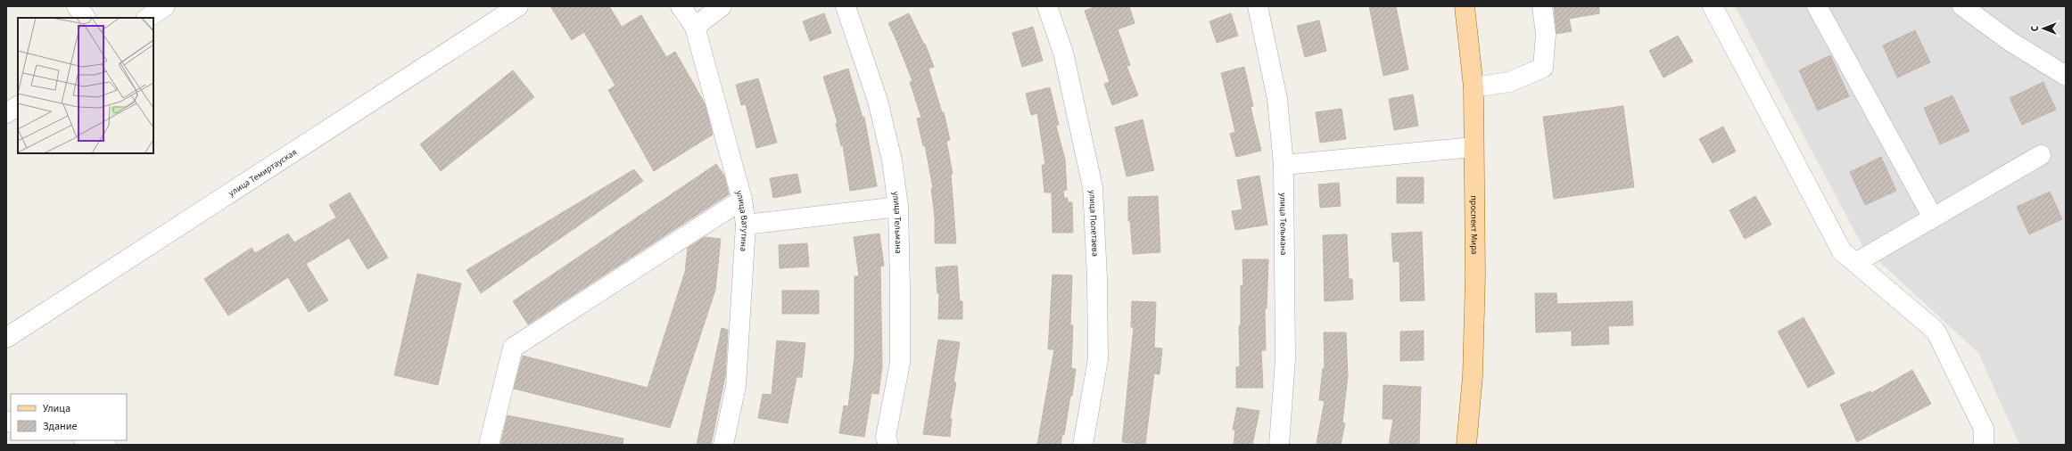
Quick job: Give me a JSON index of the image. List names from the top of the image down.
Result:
{
  "streets": {
    "main road": ["проспект Мира"],
    "street": [
      "улица Темиртауская",
      "улица Ватутина",
      "улица Тельмана",
      "улица Полетаева"
    ]
  },
  "legend": ["Улица", "Здание"],
  "north": "left"
}
